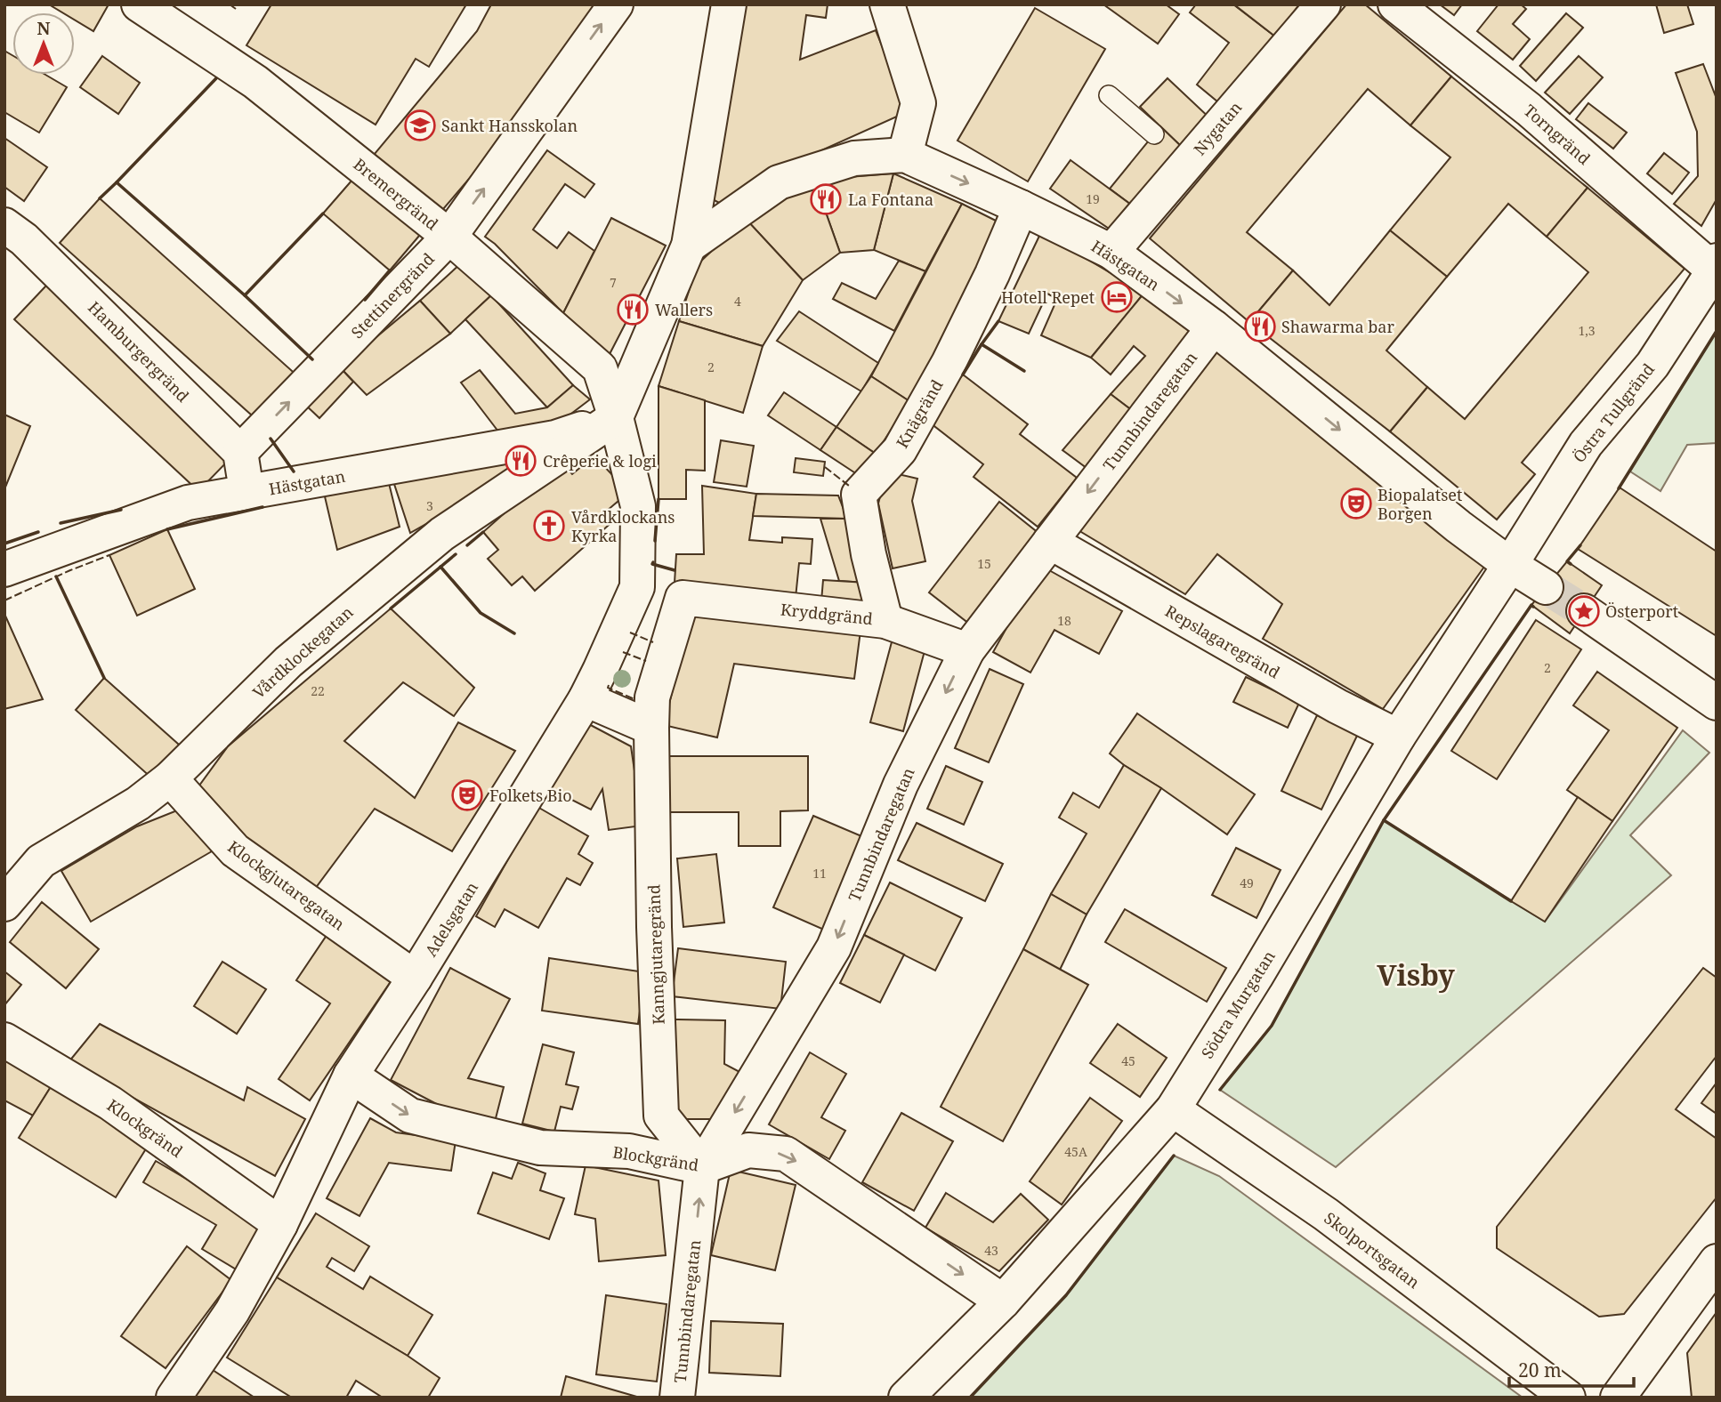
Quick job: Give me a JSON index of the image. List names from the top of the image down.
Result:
{
  "streets": {
    "street": [
      "Nygatan",
      "Torngränd",
      "Bremergränd",
      "Hästgatan",
      "Stettinergränd",
      "Hamburgergränd",
      "Tunnbindaregatan",
      "Östra Tullgränd",
      "Knägränd",
      "Kryddgränd",
      "Repslagaregränd",
      "Vårdklockegatan",
      "Klockgjutaregatan",
      "Adelsgatan",
      "Kanngjutaregränd",
      "Södra Murgatan",
      "Klockgränd",
      "Blockgränd",
      "Skolportsgatan"
    ]
  },
  "crossings": [
    ["Nygatan", "Hästgatan"],
    ["Torngränd", "Östra Tullgränd"],
    ["Bremergränd", "Hästgatan"],
    ["Bremergränd", "Stettinergränd"],
    ["Bremergränd", "Vårdklockegatan"],
    ["Bremergränd", "Adelsgatan"],
    ["Hästgatan", "Tunnbindaregatan"],
    ["Hästgatan", "Östra Tullgränd"],
    ["Hästgatan", "Knägränd"],
    ["Hästgatan", "Vårdklockegatan"],
    ["Hästgatan", "Adelsgatan"],
    ["Hästgatan", "Södra Murgatan"],
    ["Stettinergränd", "Hamburgergränd"],
    ["Tunnbindaregatan", "Kryddgränd"],
    ["Tunnbindaregatan", "Repslagaregränd"],
    ["Tunnbindaregatan", "Kanngjutaregränd"],
    ["Tunnbindaregatan", "Blockgränd"],
    ["Östra Tullgränd", "Södra Murgatan"],
    ["Knägränd", "Kryddgränd"],
    ["Kryddgränd", "Kanngjutaregränd"],
    ["Repslagaregränd", "Södra Murgatan"],
    ["Vårdklockegatan", "Klockgjutaregatan"],
    ["Vårdklockegatan", "Adelsgatan"],
    ["Klockgjutaregatan", "Adelsgatan"],
    ["Adelsgatan", "Klockgränd"],
    ["Adelsgatan", "Blockgränd"],
    ["Kanngjutaregränd", "Blockgränd"],
    ["Södra Murgatan", "Blockgränd"],
    ["Södra Murgatan", "Skolportsgatan"]
  ],
  "one_way": ["Hästgatan", "Stettinergränd", "Blockgränd"],
  "districts": ["Visby"],
  "places": {
    "school or university": ["Sankt Hansskolan"],
    "restaurant": [
      "La Fontana",
      "Wallers",
      "Shawarma bar",
      "Crêperie & logi"
    ],
    "hotel": ["Hotell Repet"],
    "theatre": ["Biopalatset Borgen", "Folkets Bio"],
    "church": ["Vårdklockans Kyrka"],
    "place": ["Österport"]
  },
  "house_numbers": [
    "19",
    "7",
    "4",
    "1,3",
    "2",
    "3",
    "15",
    "18",
    "2",
    "22",
    "11",
    "49",
    "45",
    "45A",
    "43"
  ],
  "scale_bar": "20 m",
  "north": "top"
}
